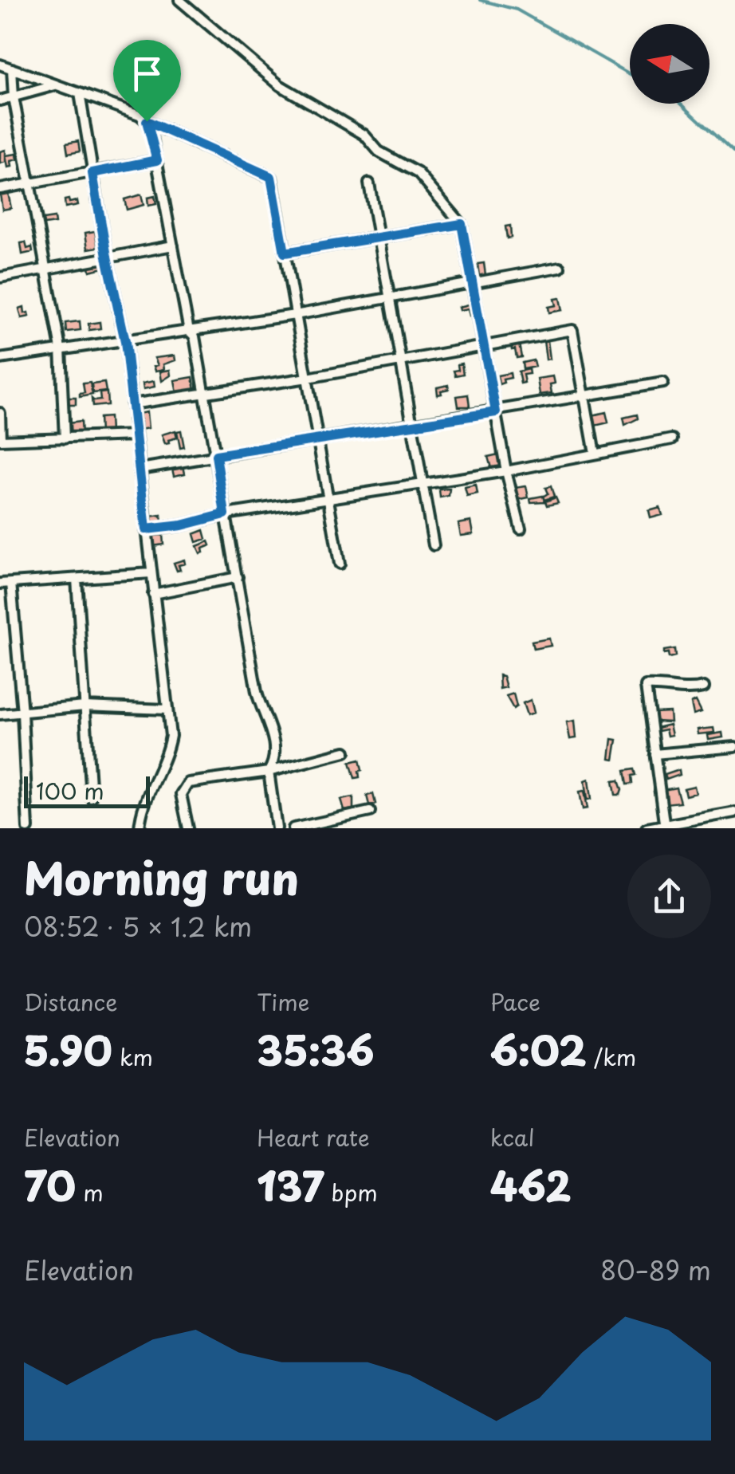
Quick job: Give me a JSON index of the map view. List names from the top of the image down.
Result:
{
  "scale_bar": "100 m",
  "north": "left",
  "page": {
    "scale": "100 m",
    "heading": ["Morning run", "08:52 · 5 × 1.2 km"],
    "stats": [
      ["Distance", "5.90 km"],
      ["Time", "35:36"],
      ["Pace", "6:02 /km"],
      ["Elevation", "70 m"],
      ["Heart rate", "137 bpm"],
      ["kcal", "462"]
    ],
    "chart": ["Elevation", "80–89 m"]
  }
}
